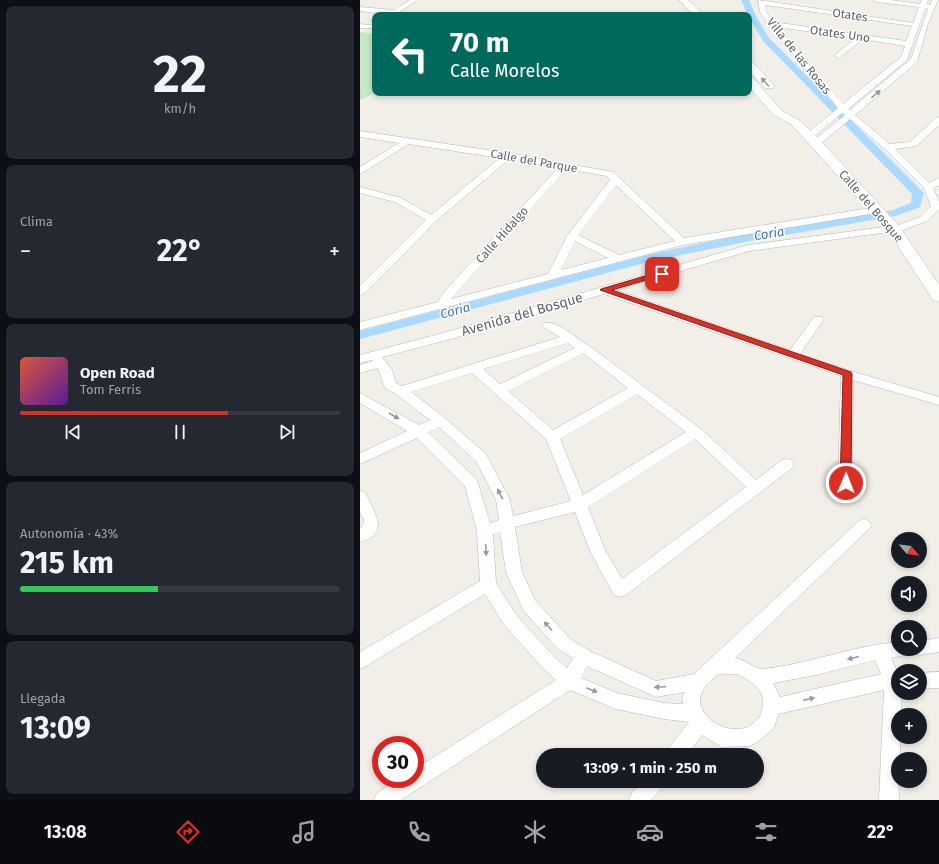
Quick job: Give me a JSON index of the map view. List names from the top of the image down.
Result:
{
  "streets": {
    "street": [
      "Otates",
      "Otates Uno",
      "Villa de las Rosas",
      "Calle del Parque",
      "Calle del Bosque",
      "Calle Hidalgo",
      "Avenida del Bosque"
    ]
  },
  "crossings": [
    ["Otates", "Villa de las Rosas"],
    ["Otates Uno", "Villa de las Rosas"],
    ["Calle del Parque", "Calle Hidalgo"],
    ["Calle del Bosque", "Avenida del Bosque"]
  ],
  "water": ["Coria"],
  "north": "bottom right",
  "page": {
    "tile": [
      ["22", "km/h"],
      "Clima",
      ["Autonomía · 43%", "215 km"],
      ["Llegada", "13:09"]
    ],
    "turn": ["70 m", "Calle Morelos"],
    "heat": ["−", "22°", "+"],
    "song": ["Open Road", "Tom Ferris"],
    "map_buttons": ["+", "−"],
    "limit": "30",
    "trip": "13:09 · 1 min · 250 m",
    "tabs": ["13:08", "22°"]
  }
}
